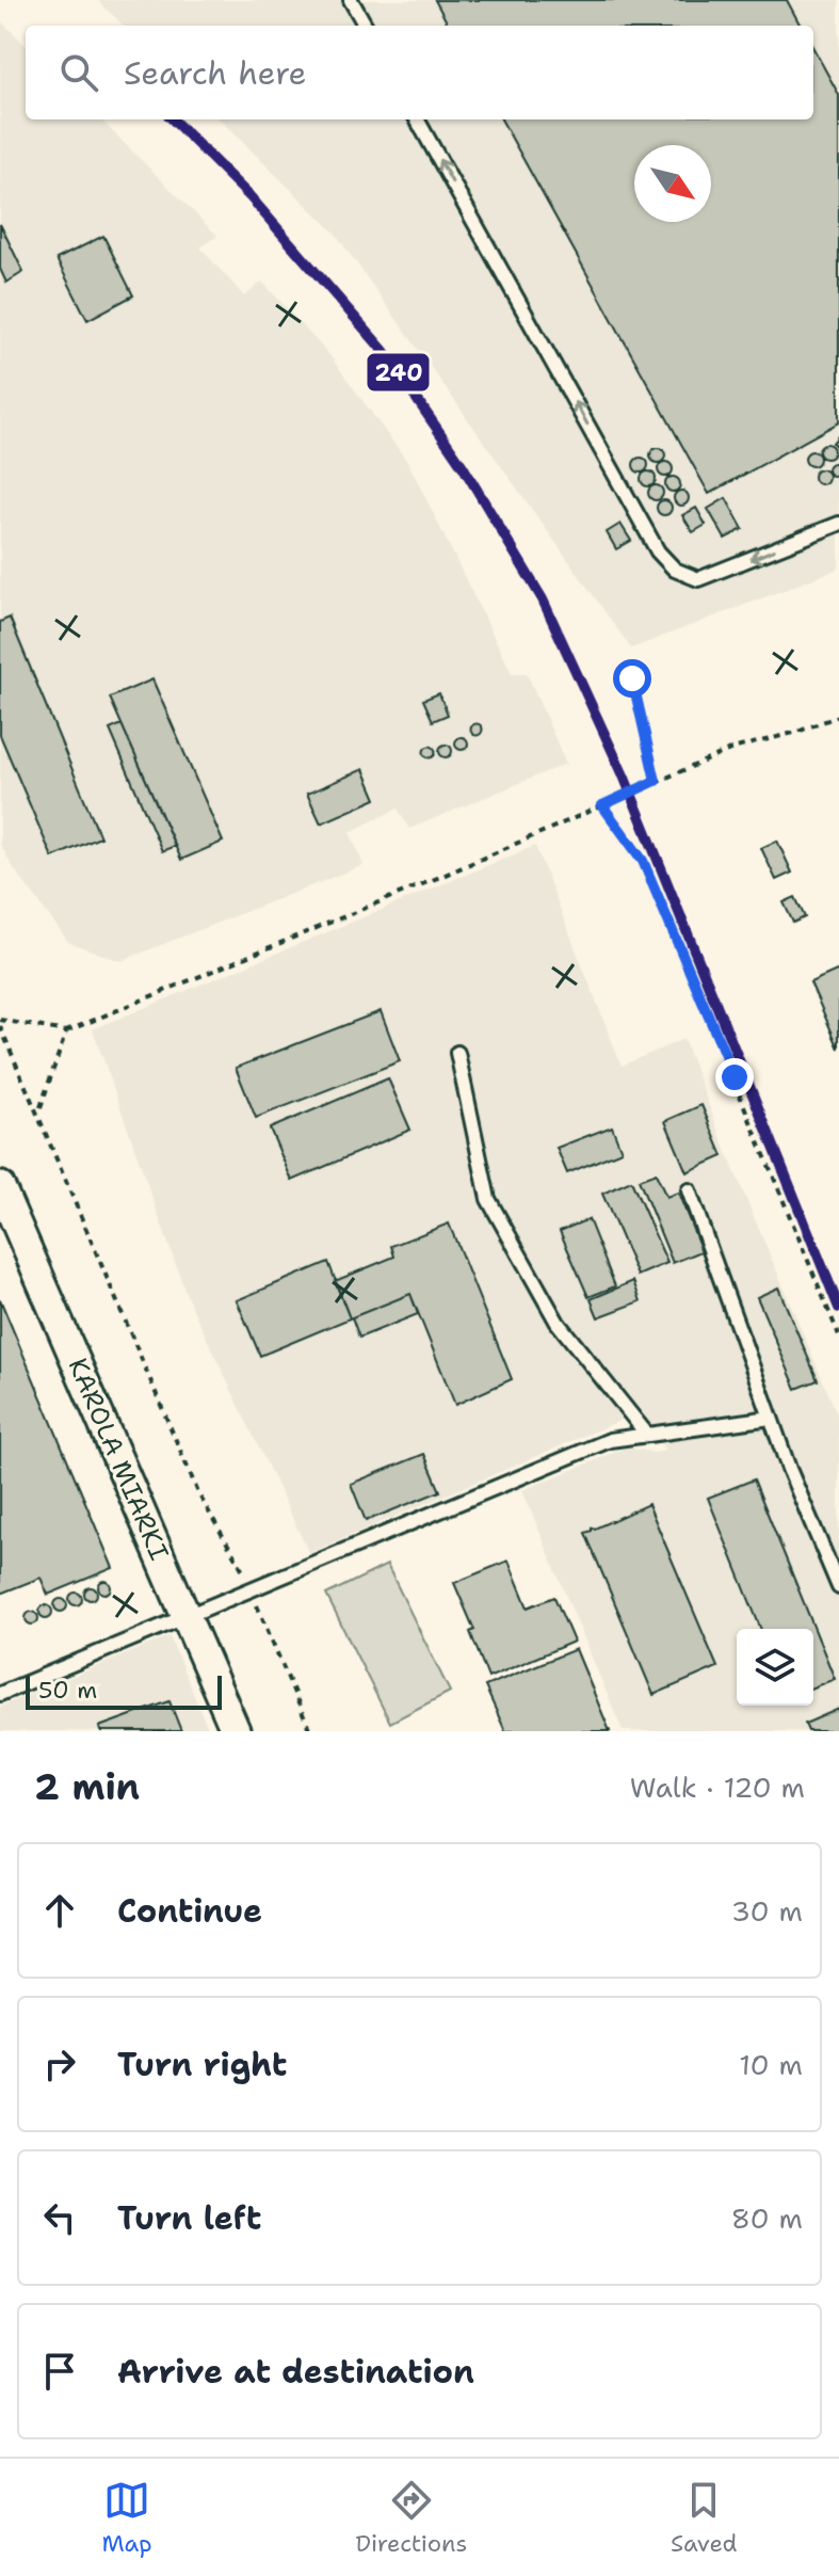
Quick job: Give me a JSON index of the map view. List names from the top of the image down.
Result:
{
  "streets": {
    "street": ["KAROLA MIARKI"]
  },
  "lines": ["transit line 240"],
  "scale_bar": "50 m",
  "north": "bottom right",
  "page": {
    "search": "Search here",
    "scale": "50 m",
    "heading": ["2 min", "Walk · 120 m"],
    "list": [
      ["Continue", "30 m"],
      ["Turn right", "10 m"],
      ["Turn left", "80 m"],
      "Arrive at destination"
    ],
    "nav": ["Map", "Directions", "Saved"]
  }
}
